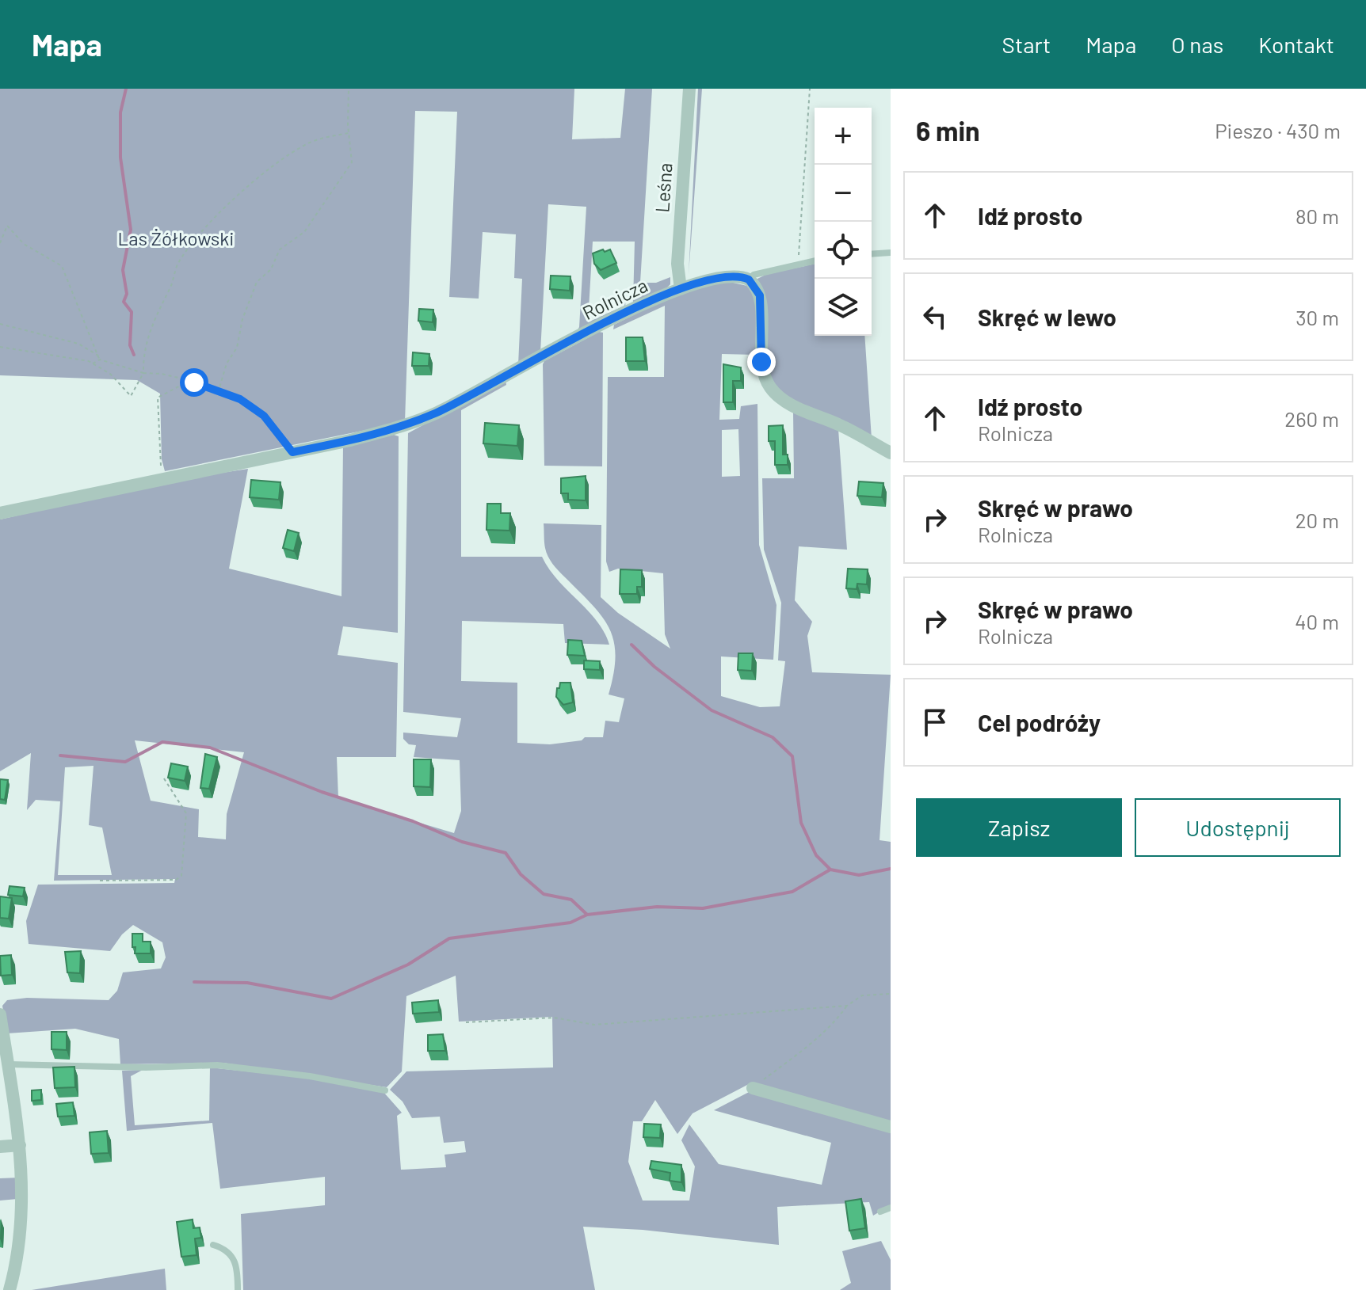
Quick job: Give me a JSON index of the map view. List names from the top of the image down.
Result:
{
  "streets": {
    "street": ["Leśna", "Rolnicza"]
  },
  "crossings": [
    ["Leśna", "Rolnicza"]
  ],
  "parks": ["Las Żółkowski"],
  "page": {
    "header": "Mapa",
    "nav": [
      "Start",
      "Mapa",
      "O nas",
      "Kontakt"
    ],
    "heading": ["6 min", "Pieszo · 430 m"],
    "map_buttons": ["+", "−"],
    "list": [
      ["Idź prosto", "80 m"],
      ["Skręć w lewo", "30 m"],
      ["Idź prosto", "Rolnicza", "260 m"],
      ["Skręć w prawo", "Rolnicza", "20 m"],
      ["Skręć w prawo", "Rolnicza", "40 m"],
      "Cel podróży"
    ],
    "buttons": ["Zapisz", "Udostępnij"]
  }
}
